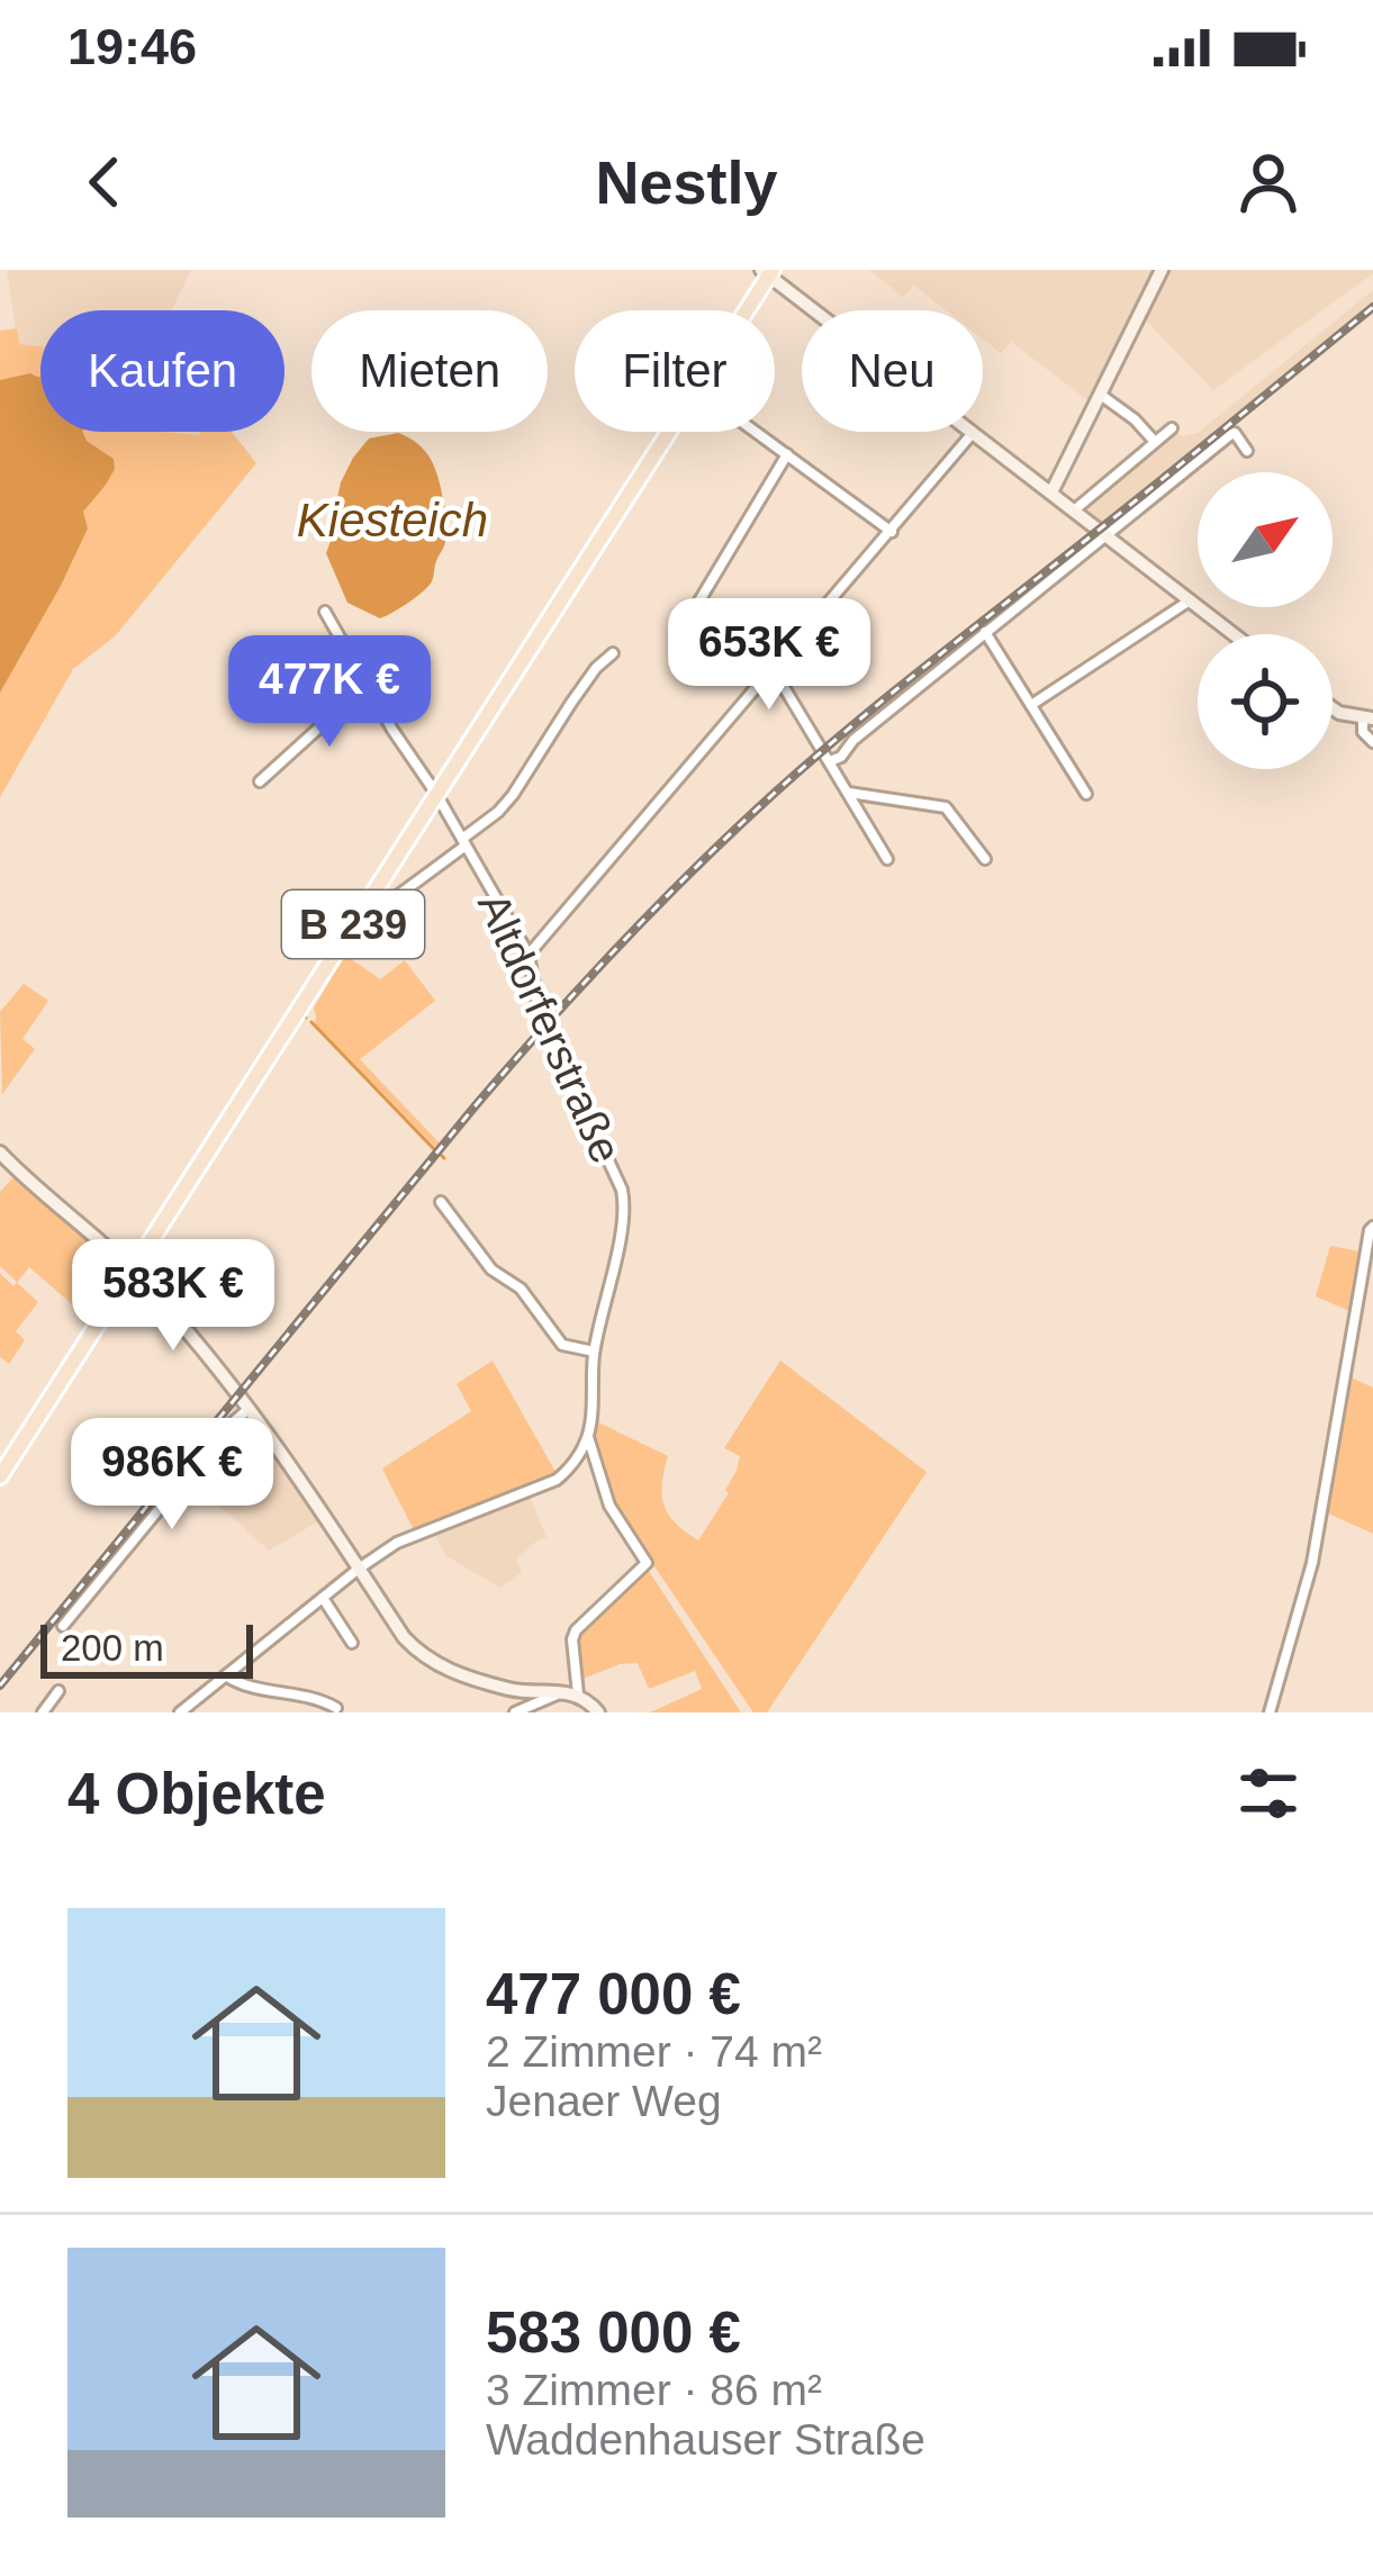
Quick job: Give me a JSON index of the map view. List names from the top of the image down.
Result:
{
  "streets": {
    "main road": ["B 239"],
    "street": ["Altdorferstraße"]
  },
  "crossings": [
    ["B 239", "Altdorferstraße"]
  ],
  "water": ["Kiesteich"],
  "scale_bar": "200 m",
  "north": "top right",
  "page": {
    "status": "19:46",
    "header": "Nestly",
    "chip": [
      "Kaufen",
      "Mieten",
      "Filter",
      "Neu"
    ],
    "price": [
      "653K €",
      "477K €",
      "583K €",
      "986K €"
    ],
    "scale": "200 m",
    "heading": "4 Objekte",
    "list": [
      {
        "name": "477 000 €",
        "note": "2 Zimmer · 74 m² · Jenaer Weg"
      },
      {
        "name": "583 000 €",
        "note": "3 Zimmer · 86 m² · Waddenhauser Straße"
      }
    ]
  }
}
